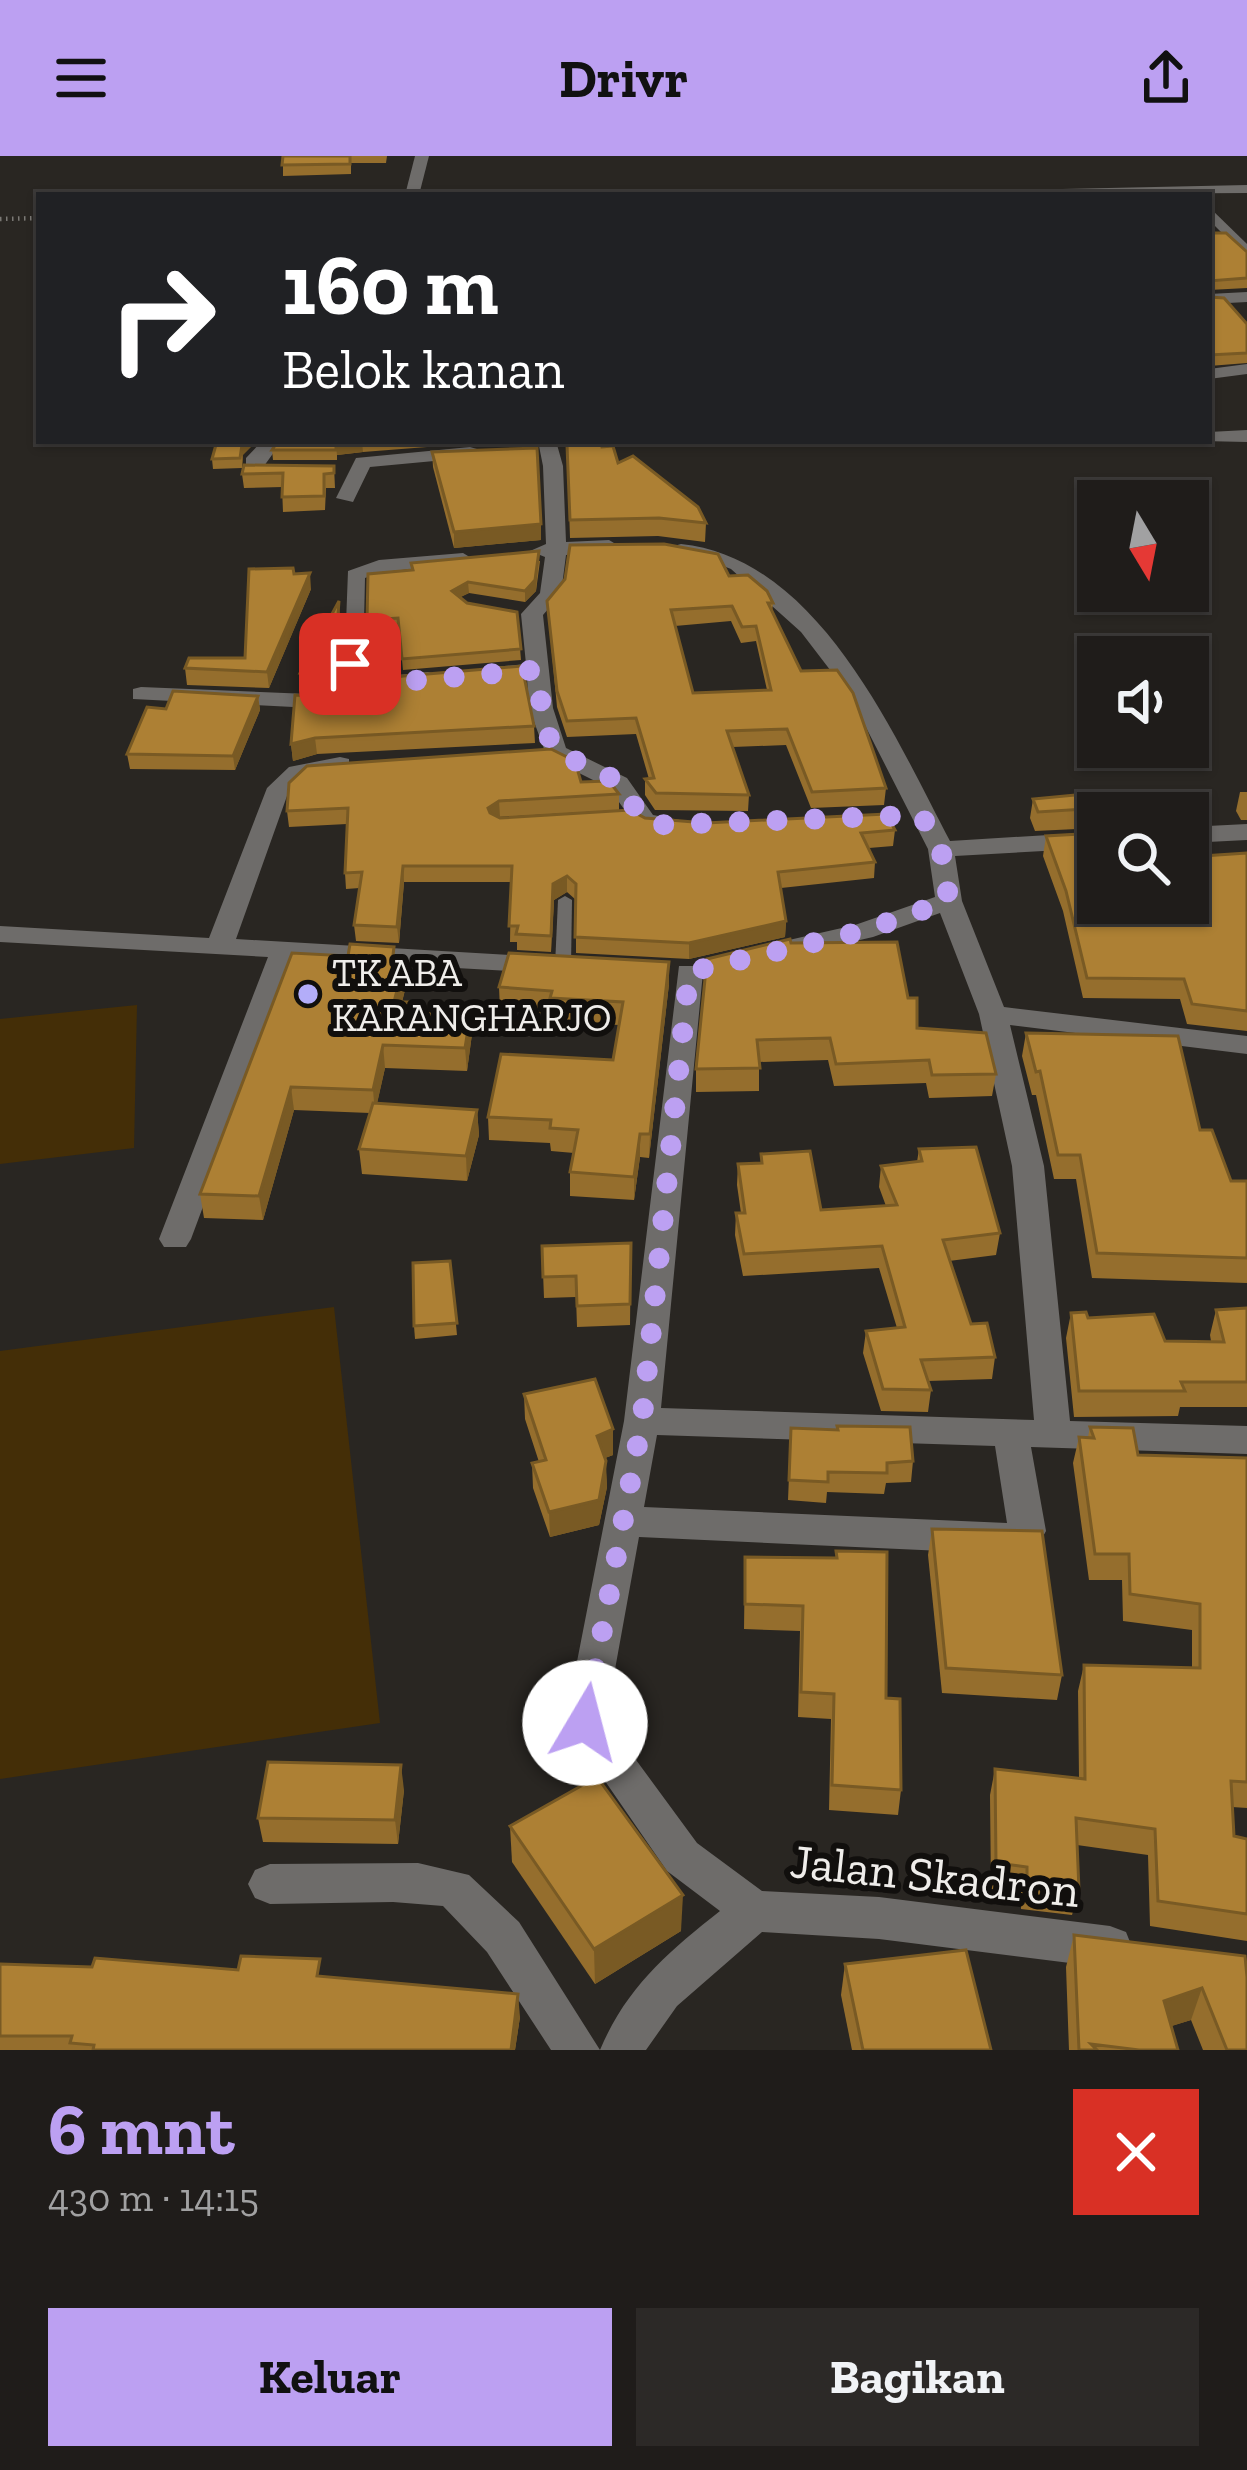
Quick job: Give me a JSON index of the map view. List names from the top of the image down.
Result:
{
  "streets": {
    "street": ["Jalan Skadron"]
  },
  "places": ["TK ABA KARANGHARJO"],
  "north": "bottom",
  "page": {
    "header": "Drivr",
    "turn": ["160 m", "Belok kanan"],
    "heading": ["6 mnt", "430 m · 14:15"],
    "buttons": ["Keluar", "Bagikan"]
  }
}
